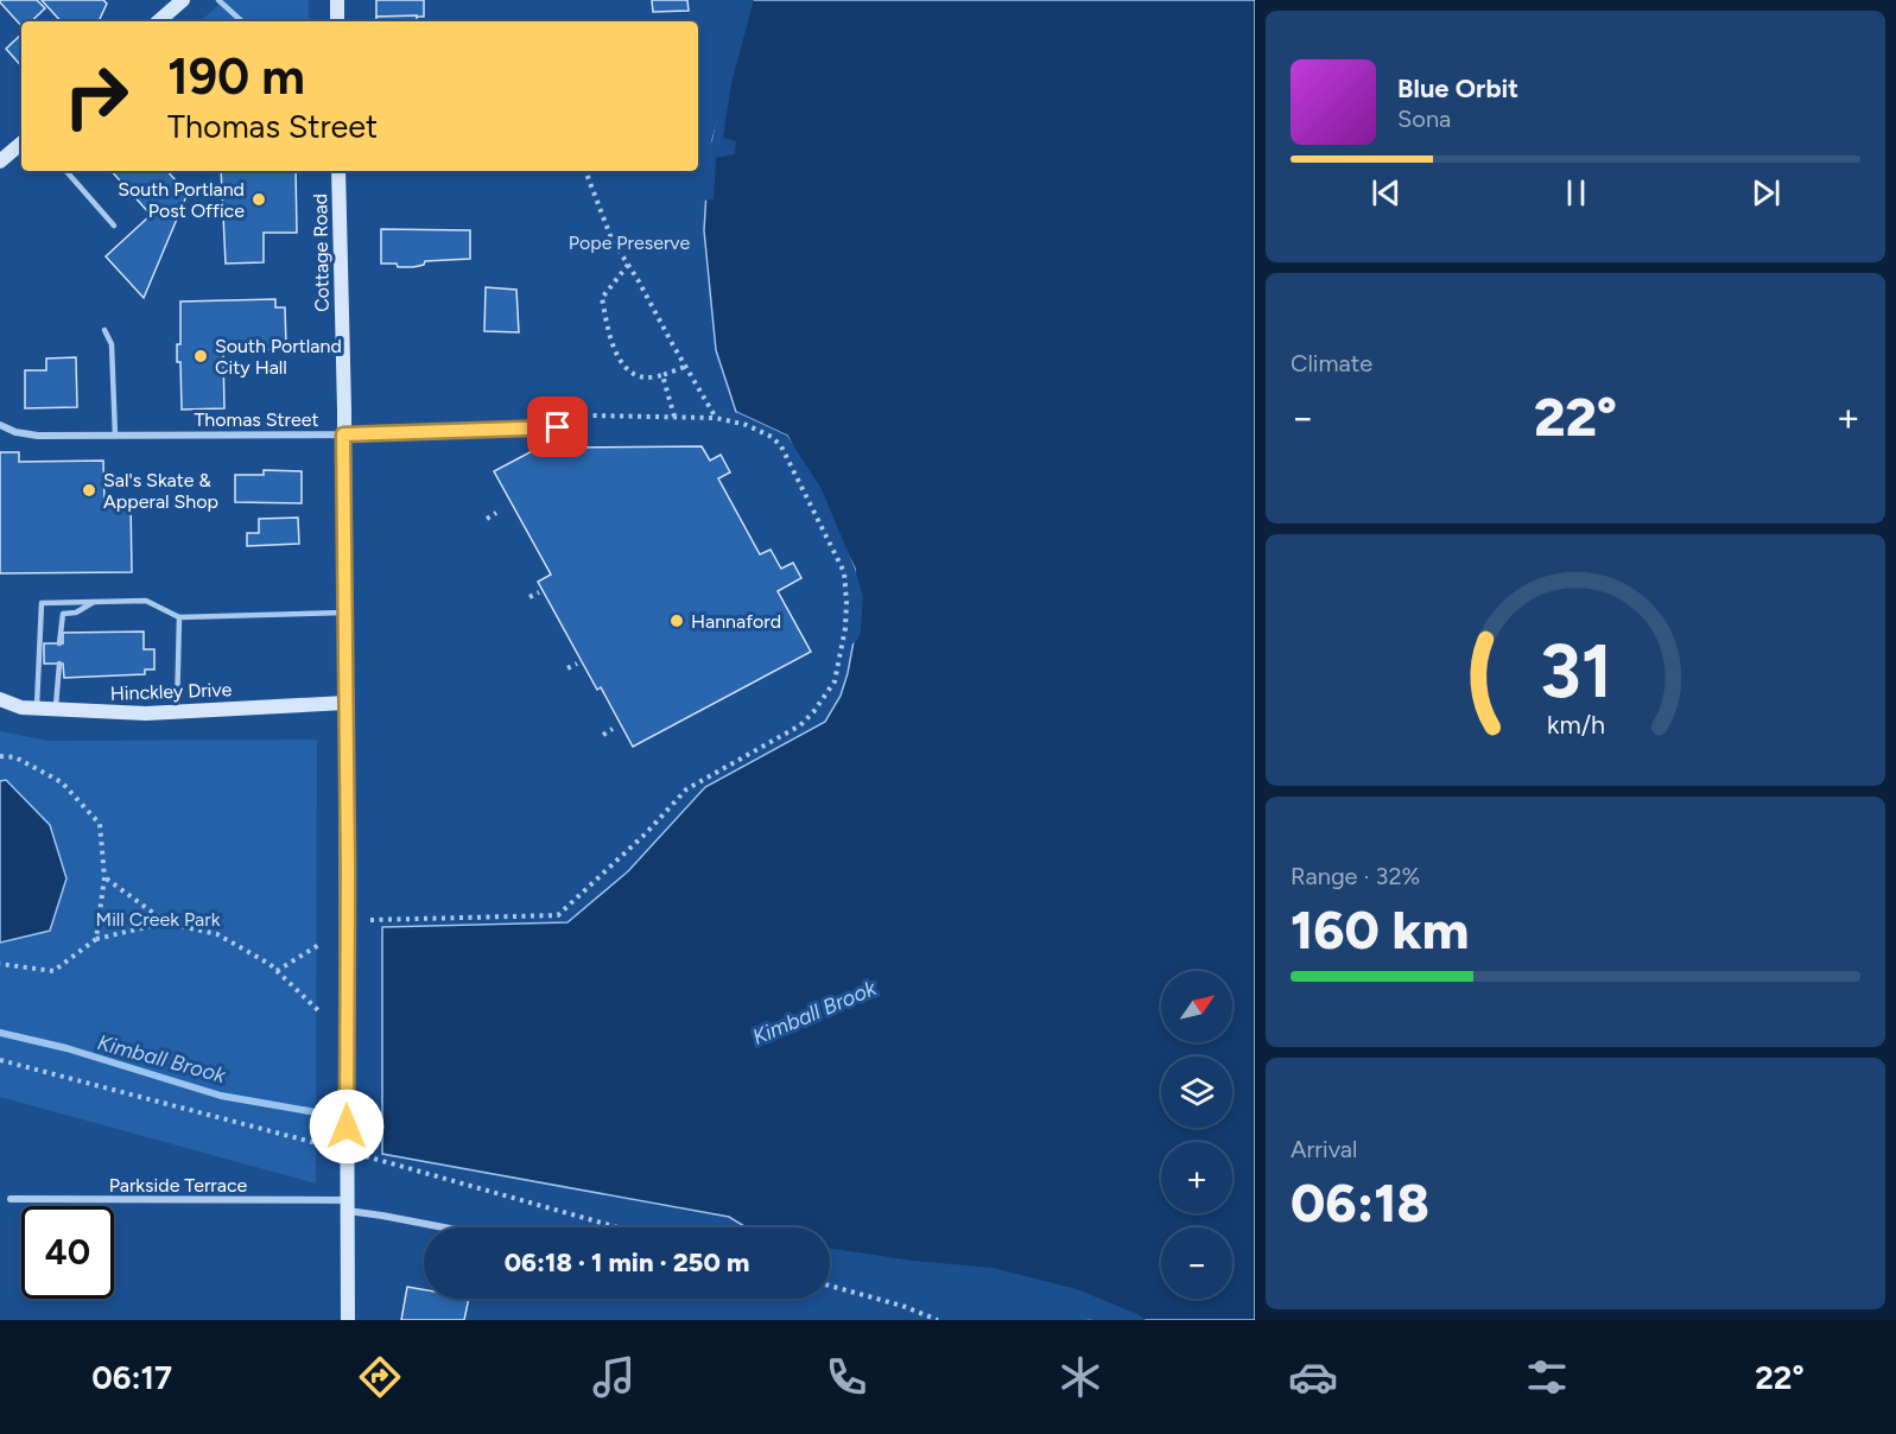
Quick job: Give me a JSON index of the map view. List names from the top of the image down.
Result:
{
  "streets": {
    "street": [
      "Cottage Road",
      "Thomas Street",
      "Hinckley Drive",
      "Parkside Terrace"
    ]
  },
  "crossings": [
    ["Cottage Road", "Thomas Street"],
    ["Cottage Road", "Hinckley Drive"],
    ["Cottage Road", "Parkside Terrace"]
  ],
  "water": ["Kimball Brook"],
  "parks": ["Pope Preserve", "Mill Creek Park"],
  "places": [
    "South Portland Post Office",
    "South Portland City Hall",
    "Sal's Skate & Apperal Shop",
    "Hannaford"
  ],
  "north": "top right",
  "page": {
    "turn": ["190 m", "Thomas Street"],
    "song": ["Blue Orbit", "Sona"],
    "tile": [
      "Climate",
      ["Range · 32%", "160 km"],
      ["Arrival", "06:18"]
    ],
    "heat": ["−", "22°", "+"],
    "map_buttons": ["+", "−"],
    "limit": "40",
    "trip": "06:18 · 1 min · 250 m",
    "tabs": ["06:17", "22°"],
    "gauge": ["31", "km/h"]
  }
}
